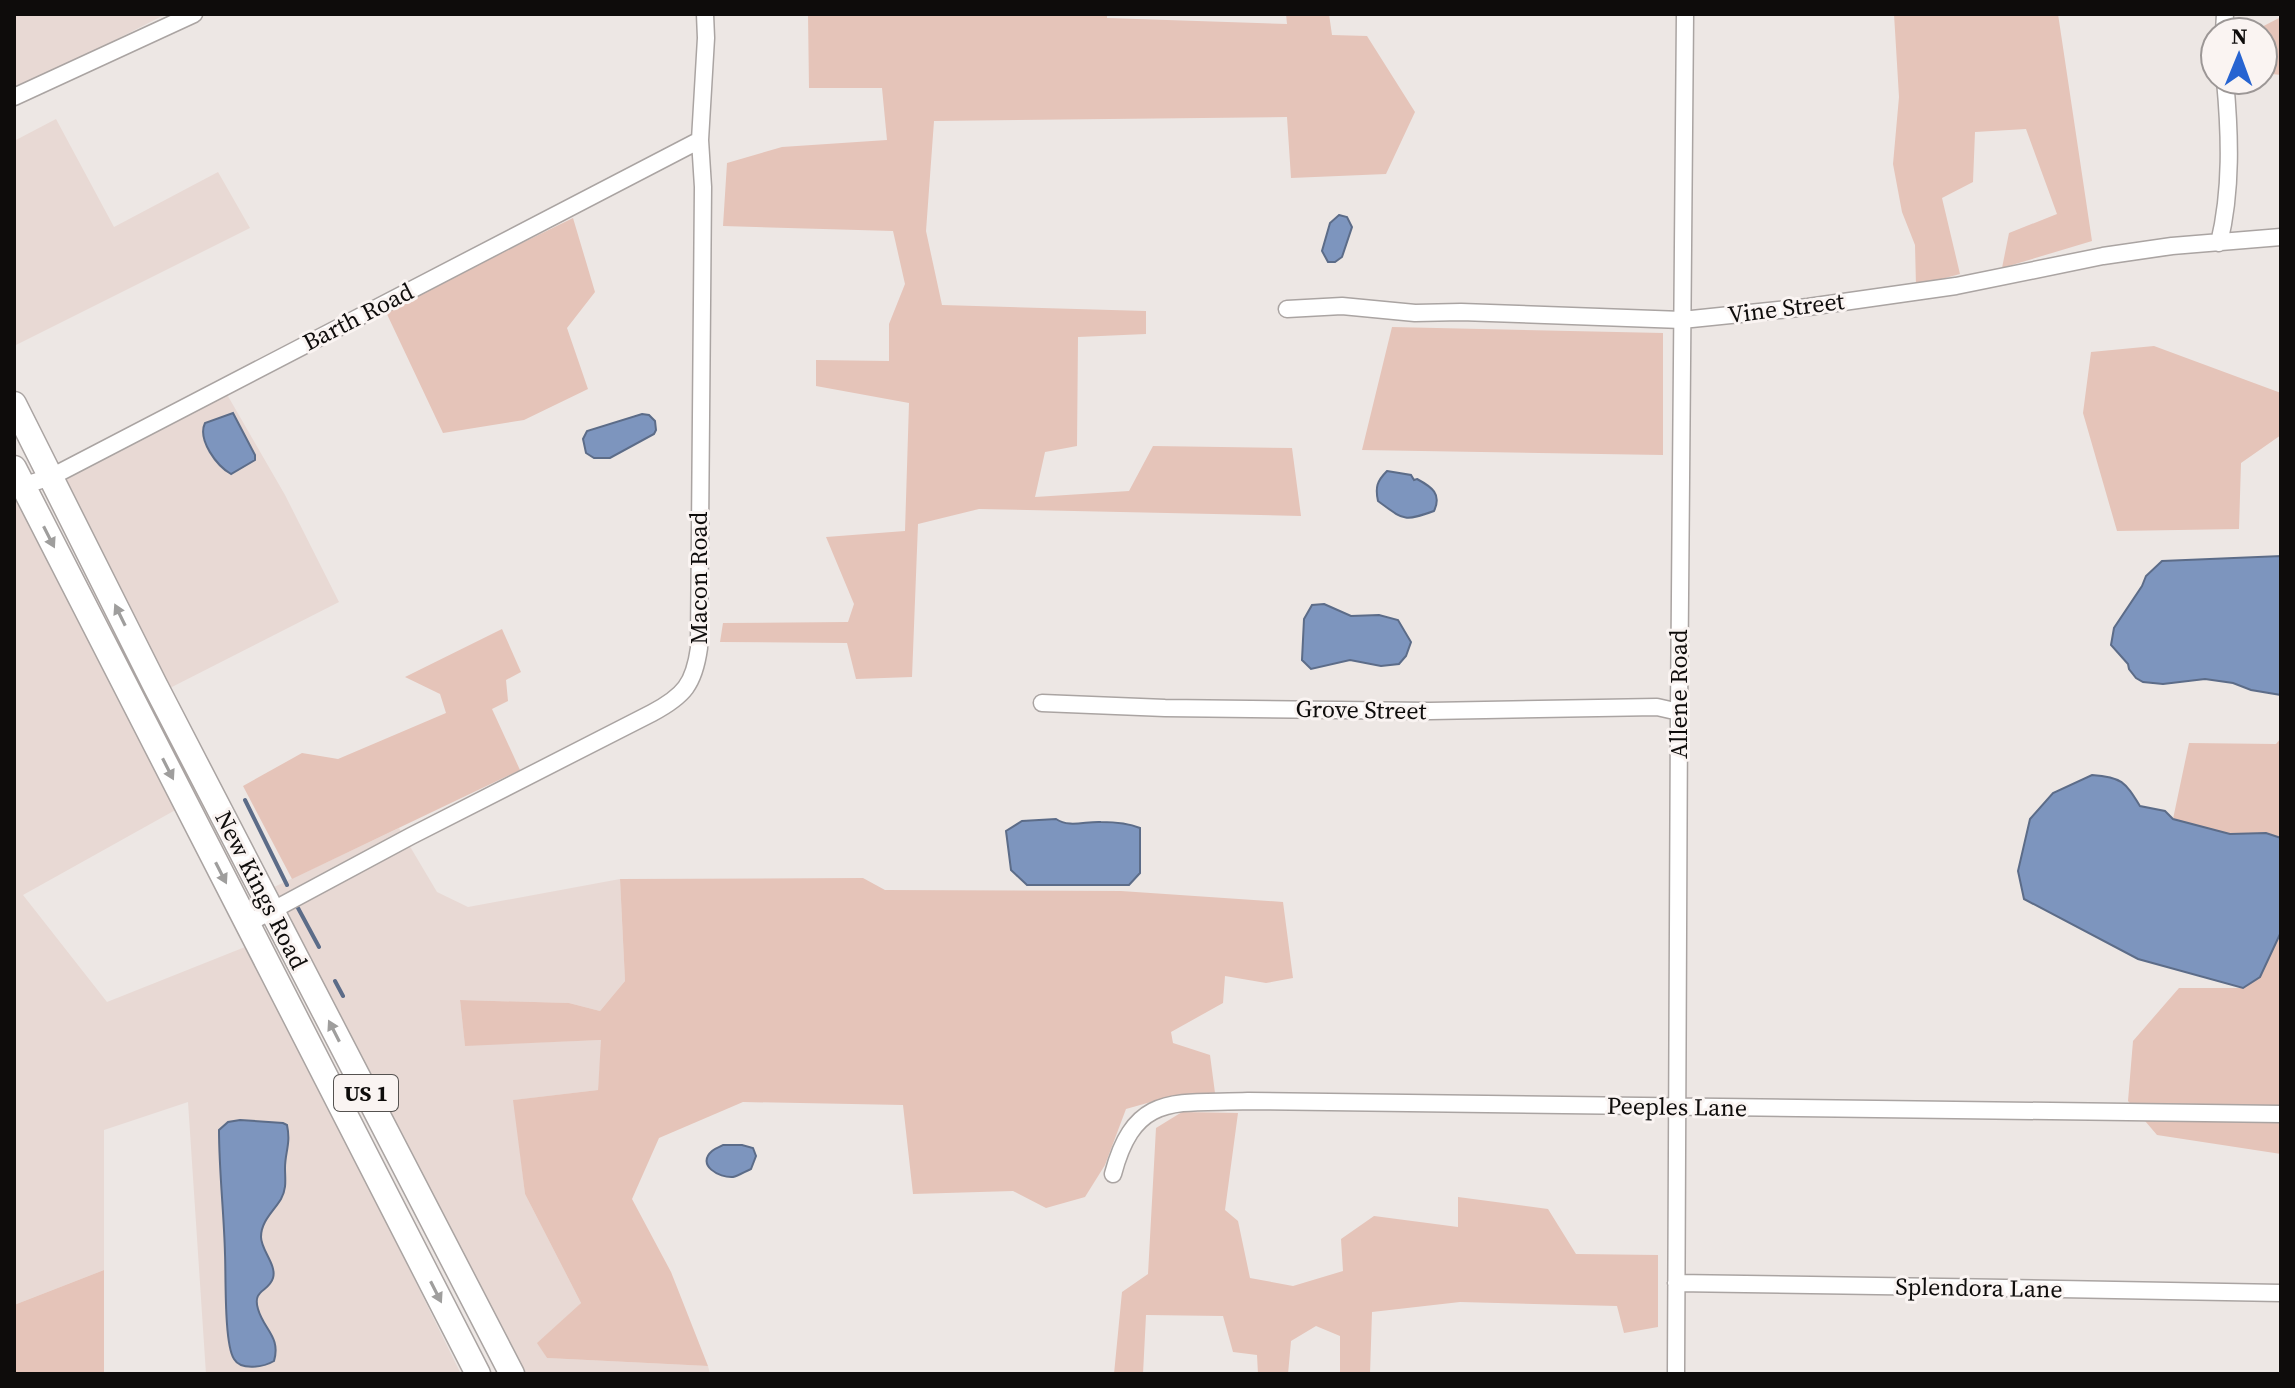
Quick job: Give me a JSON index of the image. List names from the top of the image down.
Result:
{
  "streets": {
    "highway": ["New Kings Road", "US 1"],
    "street": [
      "Vine Street",
      "Barth Road",
      "Macon Road",
      "Allene Road",
      "Grove Street",
      "Peeples Lane",
      "Splendora Lane"
    ]
  },
  "crossings": [
    ["Vine Street", "Allene Road"],
    ["Barth Road", "Macon Road"],
    ["Barth Road", "New Kings Road"],
    ["Macon Road", "New Kings Road"],
    ["Allene Road", "Grove Street"],
    ["Allene Road", "Peeples Lane"],
    ["Allene Road", "Splendora Lane"]
  ],
  "north": "top"
}
